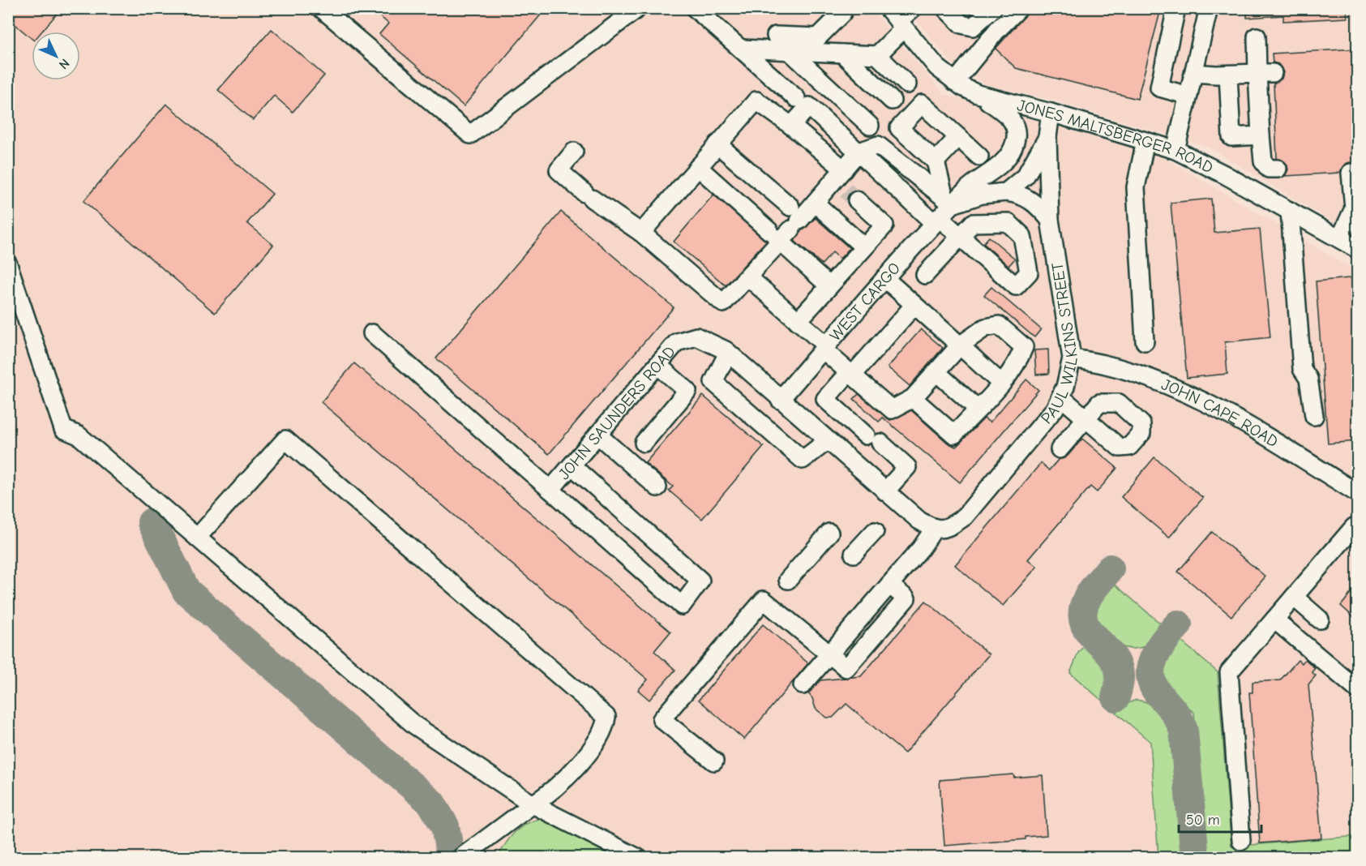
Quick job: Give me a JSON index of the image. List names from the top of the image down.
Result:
{
  "streets": {
    "street": [
      "JONES MALTSBERGER ROAD",
      "WEST CARGO",
      "PAUL WILKINS STREET",
      "JOHN SAUNDERS ROAD",
      "JOHN CAPE ROAD"
    ]
  },
  "crossings": [
    ["JONES MALTSBERGER ROAD", "WEST CARGO"],
    ["JONES MALTSBERGER ROAD", "PAUL WILKINS STREET"],
    ["WEST CARGO", "PAUL WILKINS STREET"],
    ["WEST CARGO", "JOHN SAUNDERS ROAD"],
    ["PAUL WILKINS STREET", "JOHN SAUNDERS ROAD"],
    ["PAUL WILKINS STREET", "JOHN CAPE ROAD"]
  ],
  "scale_bar": "50 m",
  "north": "bottom right"
}
